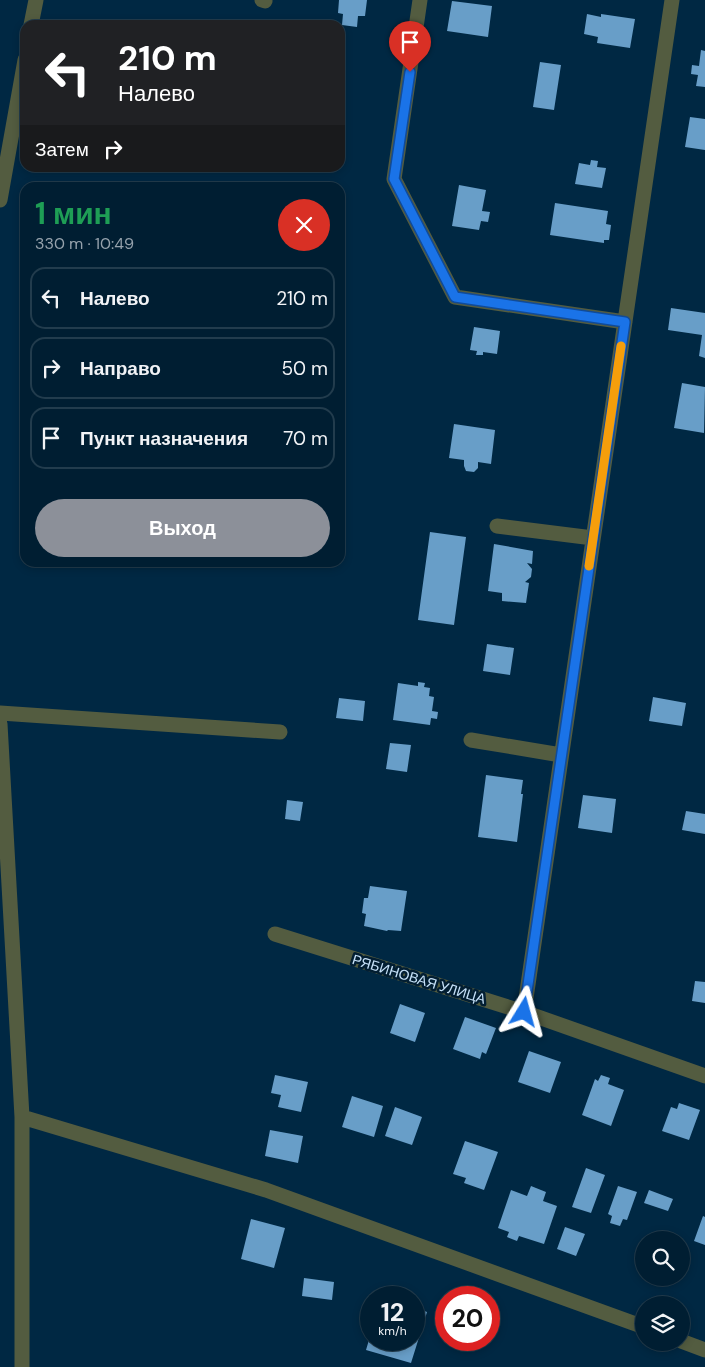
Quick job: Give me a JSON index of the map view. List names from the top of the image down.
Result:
{
  "streets": {
    "street": ["РЯБИНОВАЯ УЛИЦА"]
  },
  "page": {
    "turn": ["210 m", "Налево"],
    "then": "Затем",
    "heading": ["1 мин", "330 m · 10:49"],
    "list": [
      {
        "name": "Налево",
        "value": "210 m"
      },
      {
        "name": "Направо",
        "value": "50 m"
      },
      {
        "name": "Пункт назначения",
        "value": "70 m"
      }
    ],
    "buttons": "Выход",
    "speed": "12 km/h",
    "limit": "20"
  }
}
